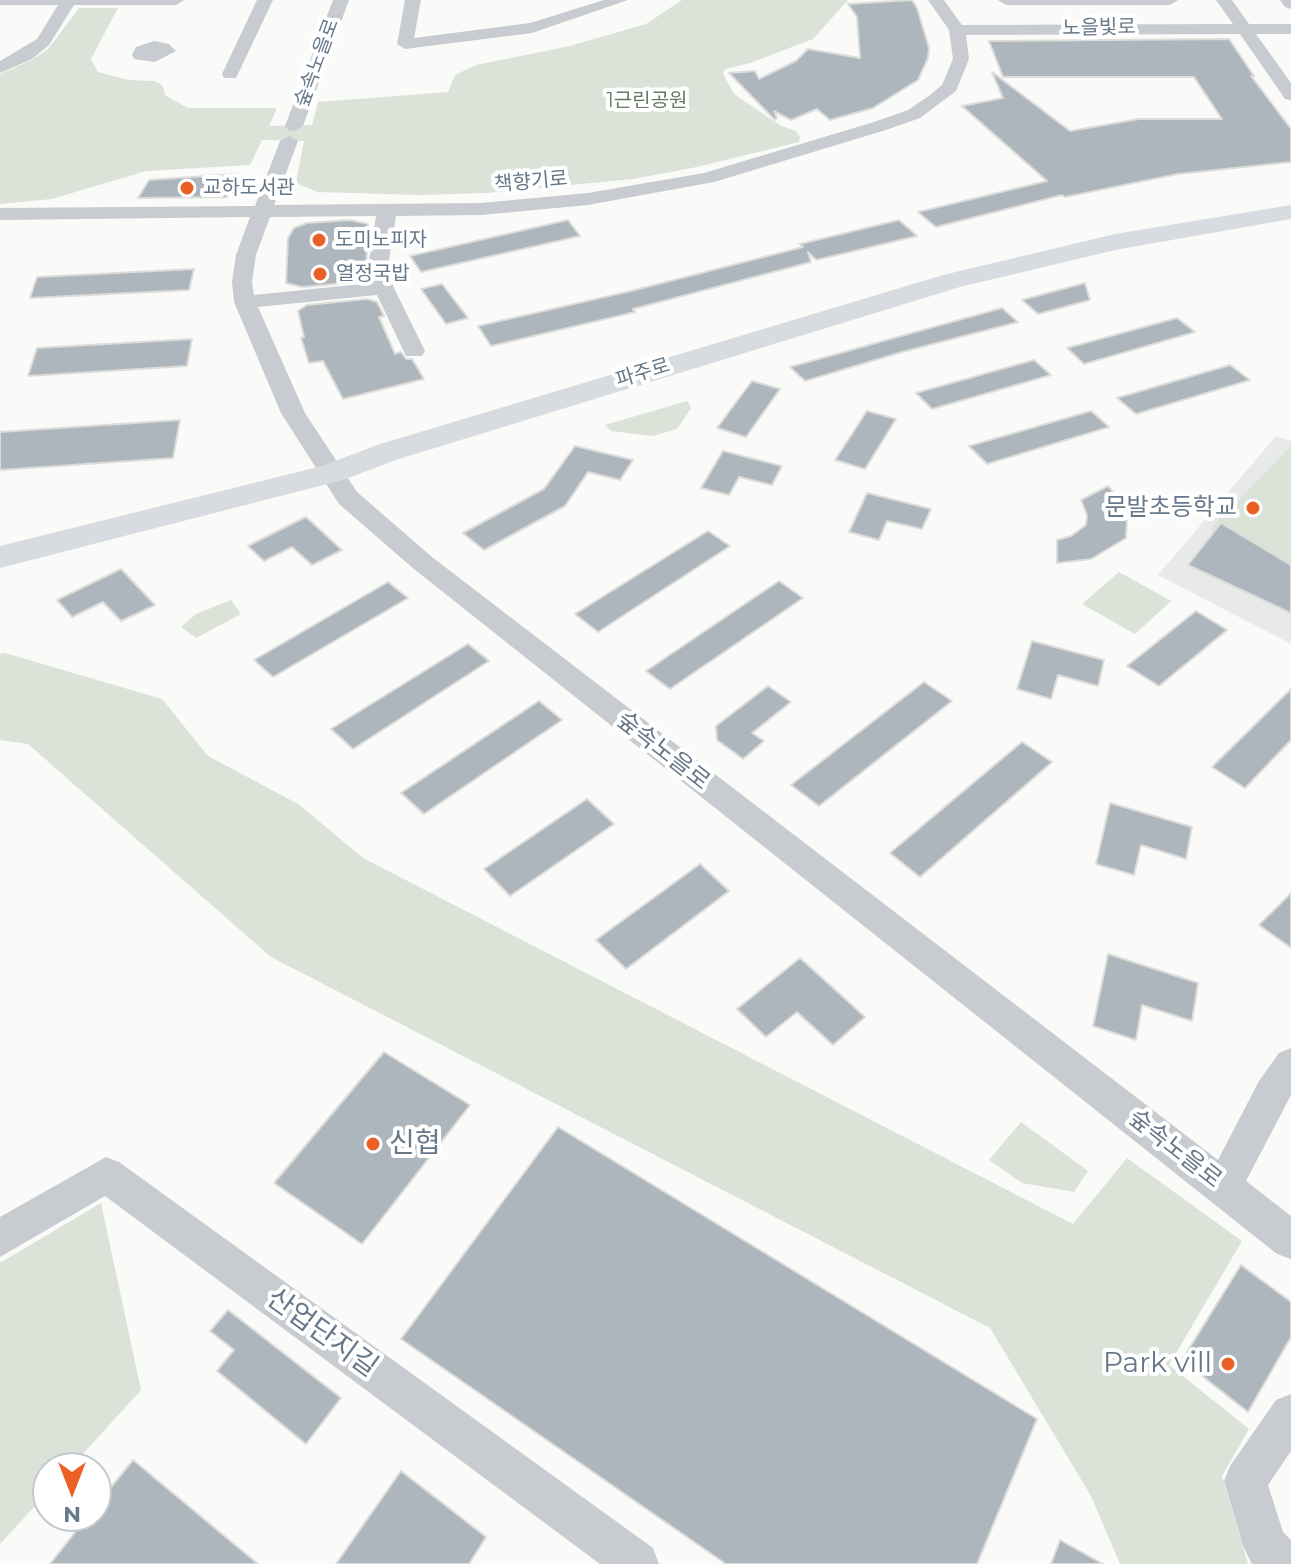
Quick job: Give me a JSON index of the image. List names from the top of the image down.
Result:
{
  "streets": {
    "main road": ["파주로"],
    "street": [
      "노을빛로",
      "숲속노을로",
      "책향기로",
      "산업단지길"
    ]
  },
  "crossings": [
    ["노을빛로", "책향기로"],
    ["숲속노을로", "책향기로"],
    ["숲속노을로", "파주로"]
  ],
  "parks": ["1근린공원"],
  "places": [
    "교하도서관",
    "도미노피자",
    "열정국밥",
    "문발초등학교",
    "신협",
    "Park vill"
  ],
  "north": "bottom"
}
